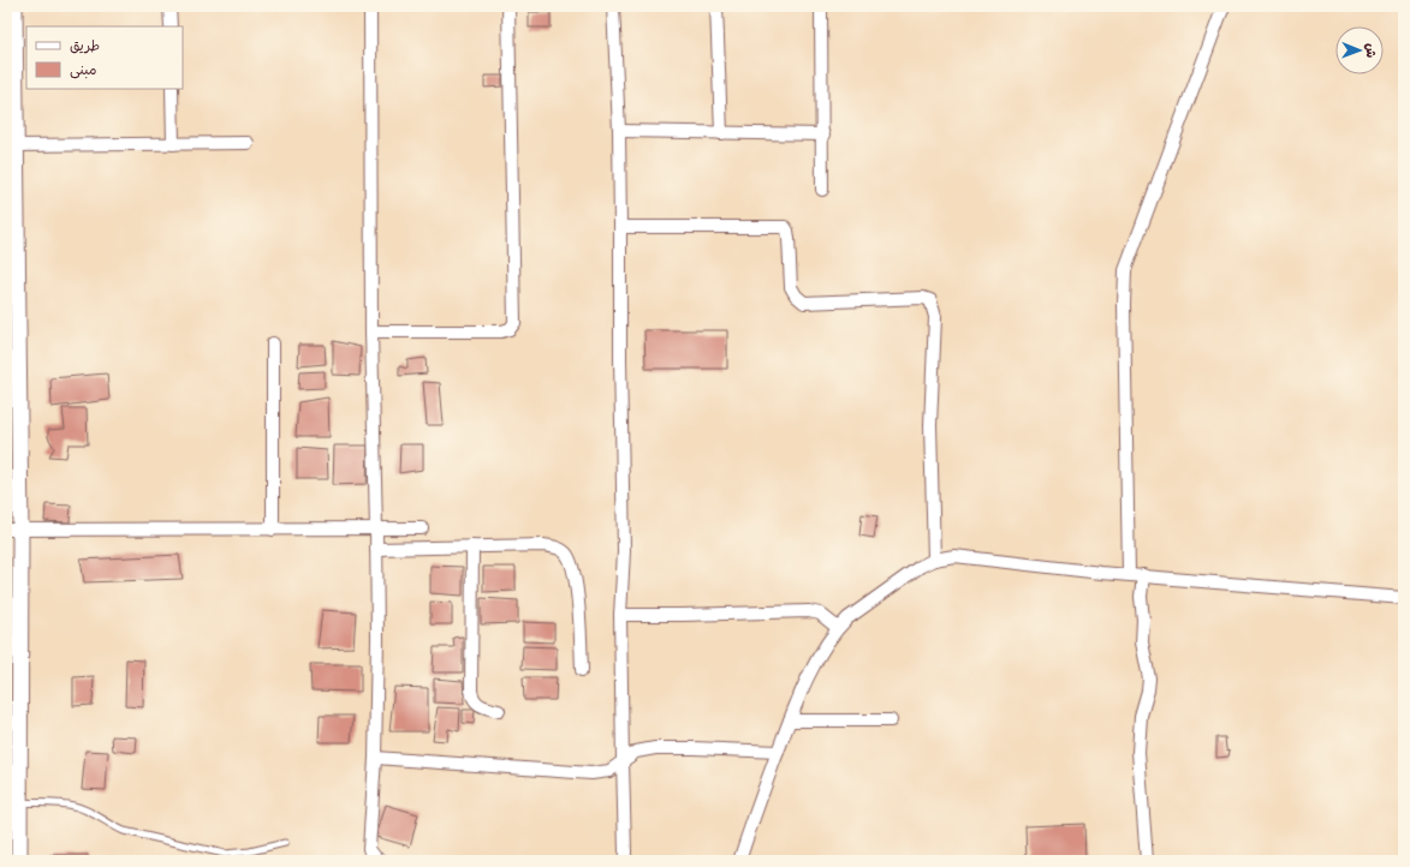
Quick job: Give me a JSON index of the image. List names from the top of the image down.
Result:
{
  "legend": ["طريق", "مبنى"],
  "north": "right"
}
